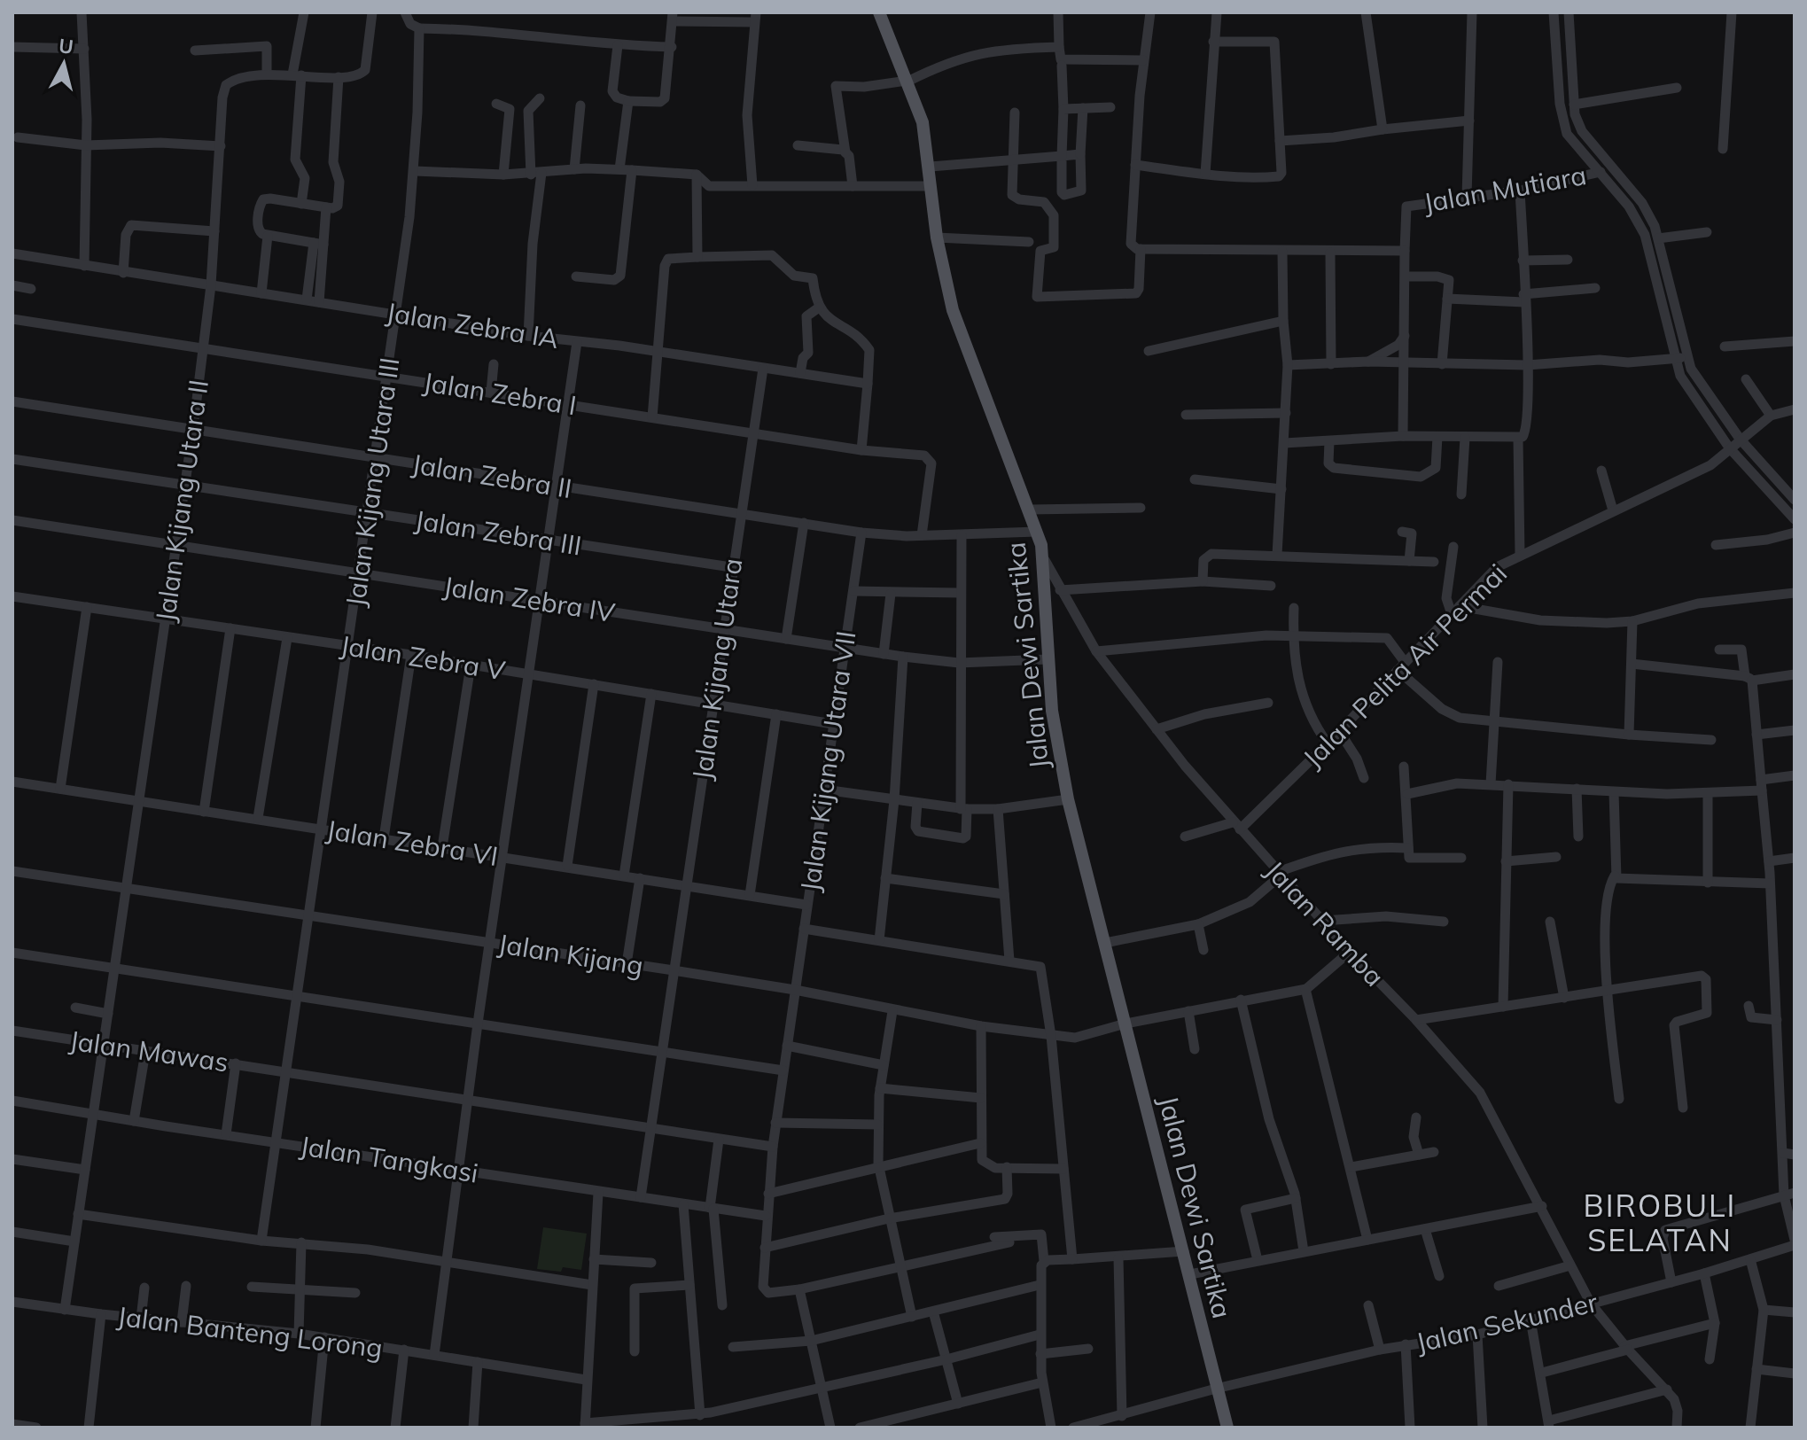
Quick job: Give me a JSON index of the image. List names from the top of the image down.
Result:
{
  "streets": {
    "main road": ["Jalan Dewi Sartika"],
    "street": [
      "Jalan Mutiara",
      "Jalan Zebra IA",
      "Jalan Zebra I",
      "Jalan Zebra II",
      "Jalan Kijang Utara III",
      "Jalan Kijang Utara II",
      "Jalan Zebra III",
      "Jalan Zebra IV",
      "Jalan Zebra V",
      "Jalan Pelita Air Permai",
      "Jalan Kijang Utara",
      "Jalan Kijang Utara VII",
      "Jalan Zebra VI",
      "Jalan Ramba",
      "Jalan Kijang",
      "Jalan Mawas",
      "Jalan Tangkasi",
      "Jalan Sekunder",
      "Jalan Banteng Lorong"
    ]
  },
  "crossings": [
    ["Jalan Zebra IA", "Jalan Kijang Utara III"],
    ["Jalan Zebra IA", "Jalan Kijang Utara II"],
    ["Jalan Zebra IA", "Jalan Kijang Utara"],
    ["Jalan Zebra I", "Jalan Zebra II"],
    ["Jalan Zebra I", "Jalan Kijang Utara III"],
    ["Jalan Zebra I", "Jalan Kijang Utara II"],
    ["Jalan Zebra I", "Jalan Kijang Utara"],
    ["Jalan Zebra II", "Jalan Kijang Utara III"],
    ["Jalan Zebra II", "Jalan Kijang Utara II"],
    ["Jalan Zebra II", "Jalan Dewi Sartika"],
    ["Jalan Zebra II", "Jalan Kijang Utara"],
    ["Jalan Zebra II", "Jalan Kijang Utara VII"],
    ["Jalan Kijang Utara III", "Jalan Zebra III"],
    ["Jalan Kijang Utara III", "Jalan Zebra IV"],
    ["Jalan Kijang Utara III", "Jalan Zebra V"],
    ["Jalan Kijang Utara III", "Jalan Zebra VI"],
    ["Jalan Kijang Utara III", "Jalan Kijang"],
    ["Jalan Kijang Utara II", "Jalan Zebra III"],
    ["Jalan Kijang Utara II", "Jalan Zebra IV"],
    ["Jalan Kijang Utara II", "Jalan Zebra V"],
    ["Jalan Kijang Utara II", "Jalan Zebra VI"],
    ["Jalan Kijang Utara II", "Jalan Kijang"],
    ["Jalan Kijang Utara II", "Jalan Mawas"],
    ["Jalan Kijang Utara II", "Jalan Tangkasi"],
    ["Jalan Zebra III", "Jalan Kijang Utara"],
    ["Jalan Zebra IV", "Jalan Dewi Sartika"],
    ["Jalan Zebra IV", "Jalan Kijang Utara"],
    ["Jalan Zebra IV", "Jalan Kijang Utara VII"],
    ["Jalan Dewi Sartika", "Jalan Ramba"],
    ["Jalan Dewi Sartika", "Jalan Kijang"],
    ["Jalan Dewi Sartika", "Jalan Sekunder"],
    ["Jalan Zebra V", "Jalan Kijang Utara"],
    ["Jalan Zebra V", "Jalan Kijang Utara VII"],
    ["Jalan Pelita Air Permai", "Jalan Ramba"],
    ["Jalan Kijang Utara", "Jalan Zebra VI"],
    ["Jalan Kijang Utara", "Jalan Kijang"],
    ["Jalan Kijang Utara VII", "Jalan Zebra VI"],
    ["Jalan Kijang Utara VII", "Jalan Kijang"],
    ["Jalan Ramba", "Jalan Sekunder"]
  ],
  "districts": ["BIROBULI SELATAN"],
  "north": "top"
}
